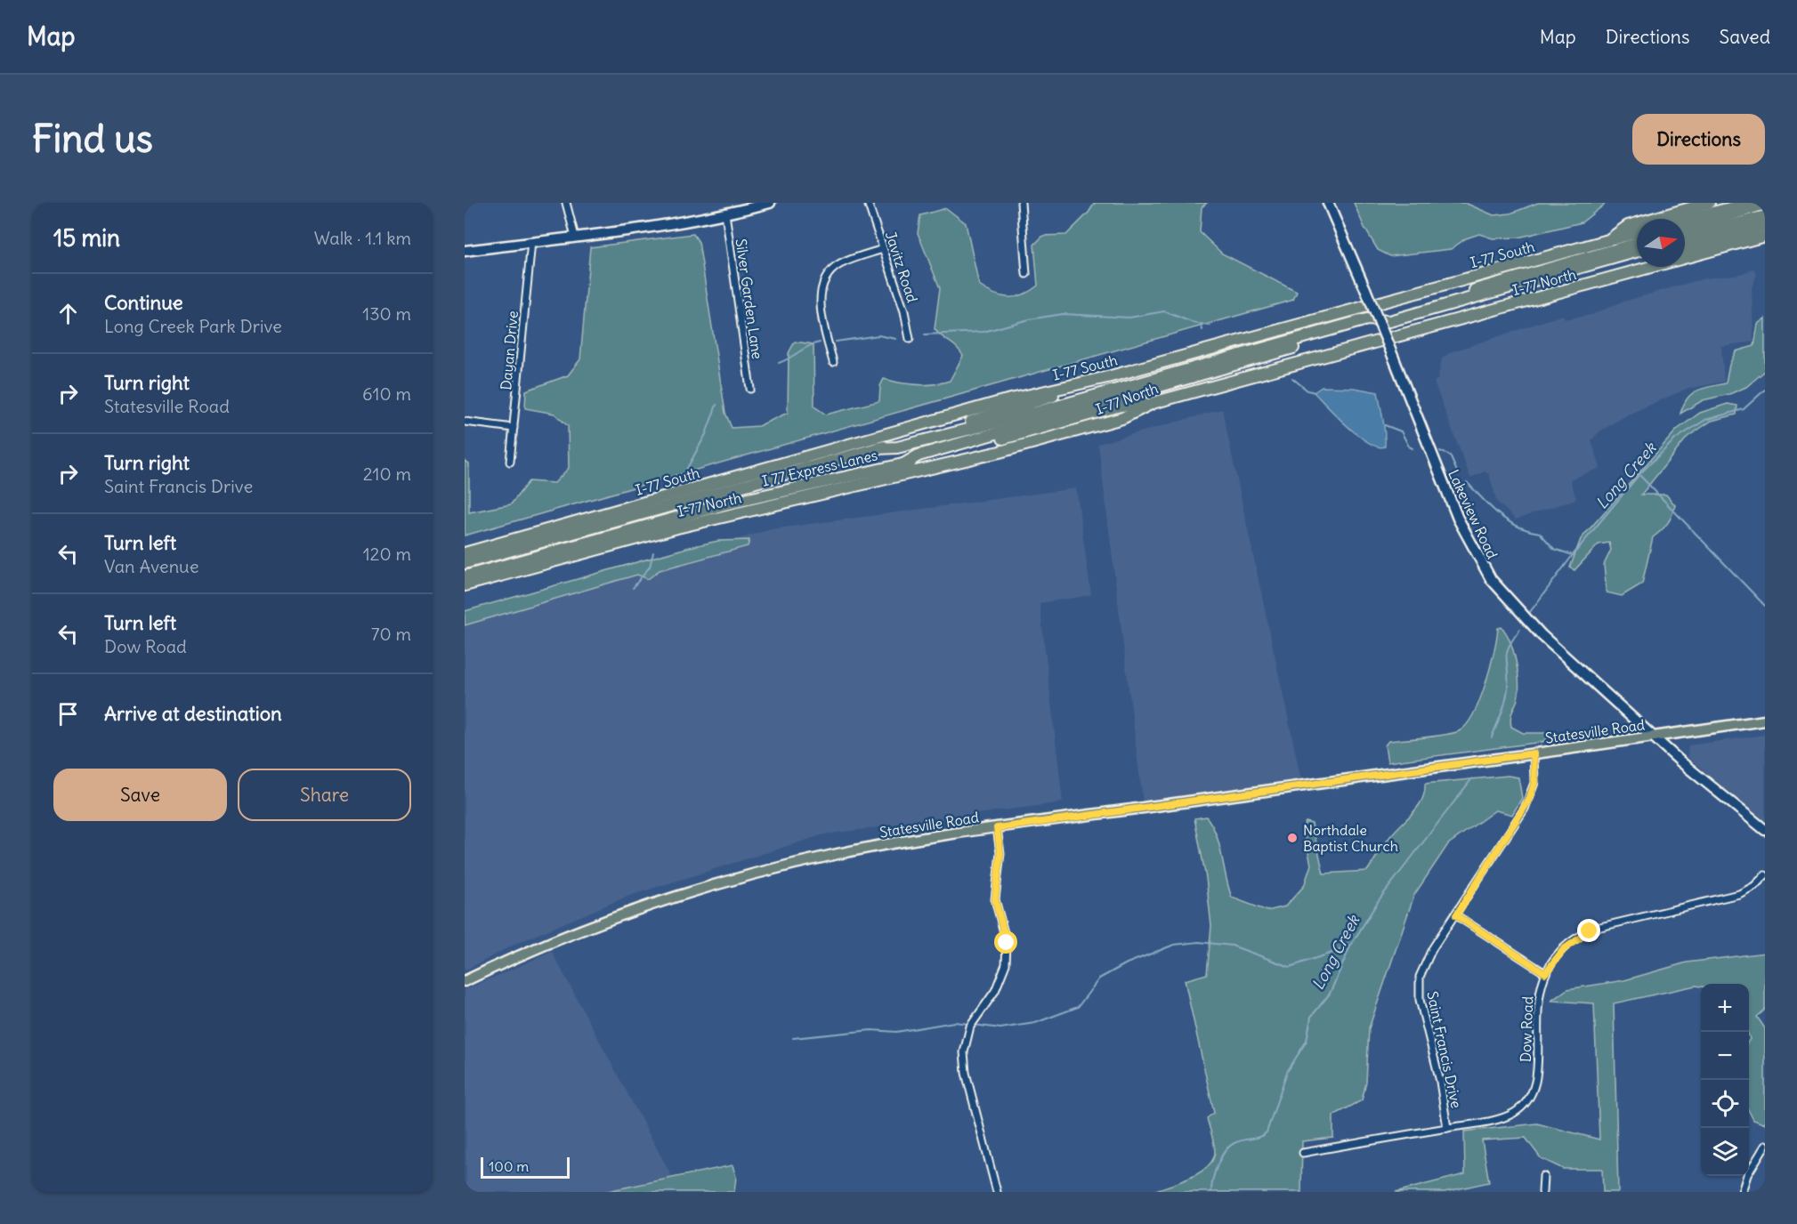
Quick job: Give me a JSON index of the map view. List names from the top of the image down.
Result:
{
  "streets": {
    "highway": ["I-77 South", "I-77 North", "I 77 Express Lanes"],
    "main road": ["Lakeview Road", "Statesville Road"],
    "street": [
      "Javitz Road",
      "Silver Garden Lane",
      "Dayan Drive",
      "Dow Road",
      "Saint Francis Drive"
    ]
  },
  "crossings": [
    ["I-77 South", "I 77 Express Lanes"],
    ["I-77 North", "I 77 Express Lanes"],
    ["Lakeview Road", "Statesville Road"],
    ["Statesville Road", "Saint Francis Drive"],
    ["Dow Road", "Saint Francis Drive"]
  ],
  "water": ["Long Creek"],
  "places": ["Northdale Baptist Church"],
  "scale_bar": "100 m",
  "north": "right",
  "page": {
    "header": "Map",
    "nav": ["Map", "Directions", "Saved"],
    "buttons": [
      "Directions",
      ["Save", "Share"]
    ],
    "title": "Find us",
    "heading": ["15 min", "Walk · 1.1 km"],
    "list": [
      ["Continue", "Long Creek Park Drive", "130 m"],
      ["Turn right", "Statesville Road", "610 m"],
      ["Turn right", "Saint Francis Drive", "210 m"],
      ["Turn left", "Van Avenue", "120 m"],
      ["Turn left", "Dow Road", "70 m"],
      "Arrive at destination"
    ],
    "map_buttons": ["+", "−"],
    "scale": "100 m"
  }
}
